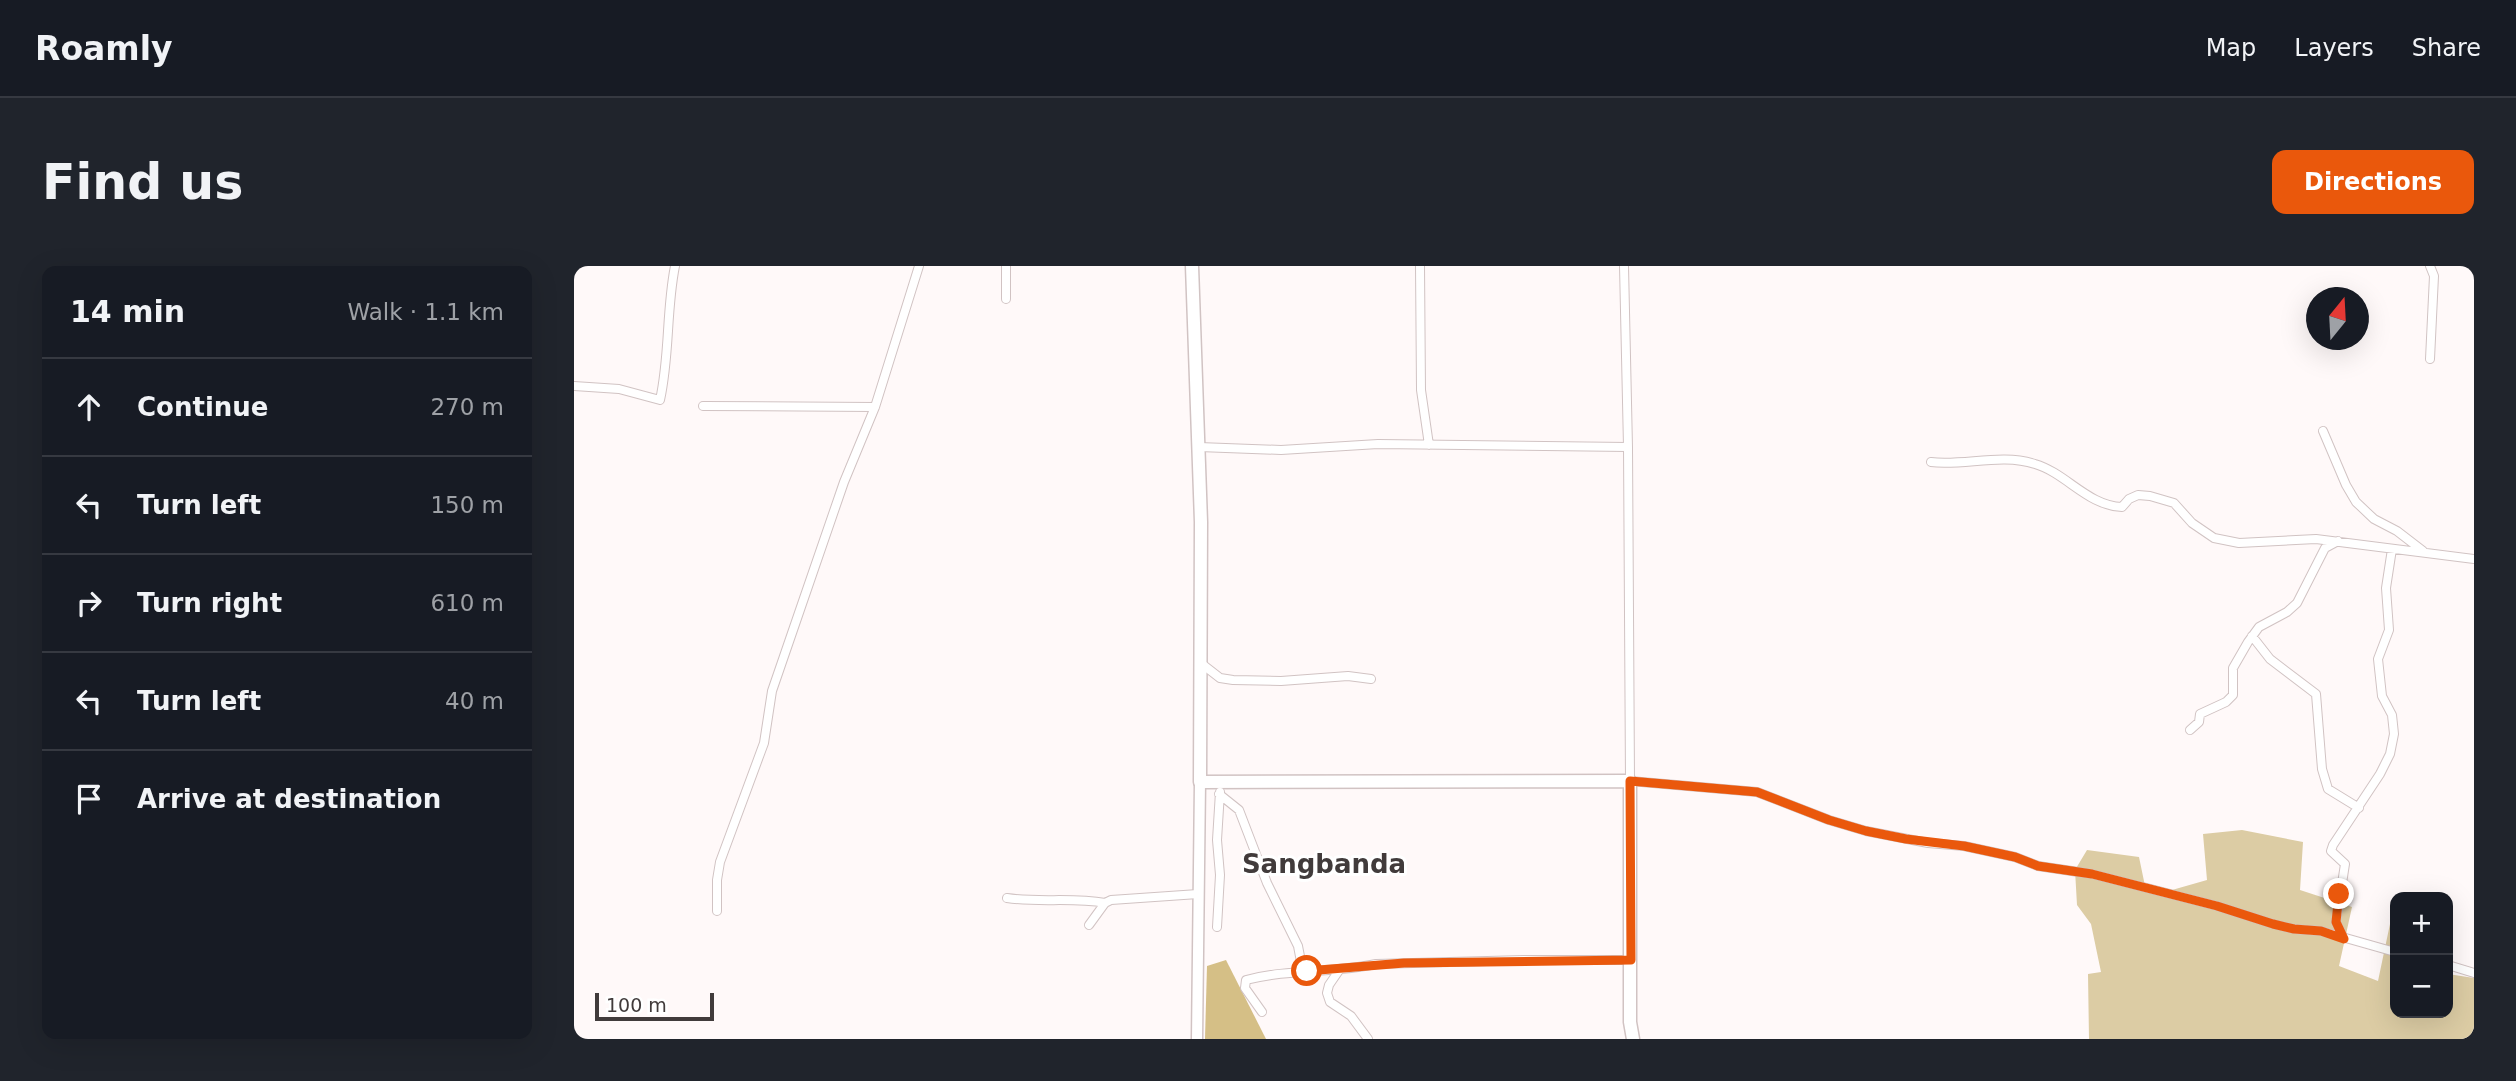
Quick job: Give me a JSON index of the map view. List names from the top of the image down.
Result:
{
  "districts": ["Sangbanda"],
  "scale_bar": "100 m",
  "north": "top",
  "page": {
    "header": "Roamly",
    "nav": ["Map", "Layers", "Share"],
    "buttons": "Directions",
    "title": "Find us",
    "heading": ["14 min", "Walk · 1.1 km"],
    "list": [
      ["Continue", "270 m"],
      ["Turn left", "150 m"],
      ["Turn right", "610 m"],
      ["Turn left", "40 m"],
      "Arrive at destination"
    ],
    "map_buttons": ["+", "−"],
    "scale": "100 m"
  }
}
